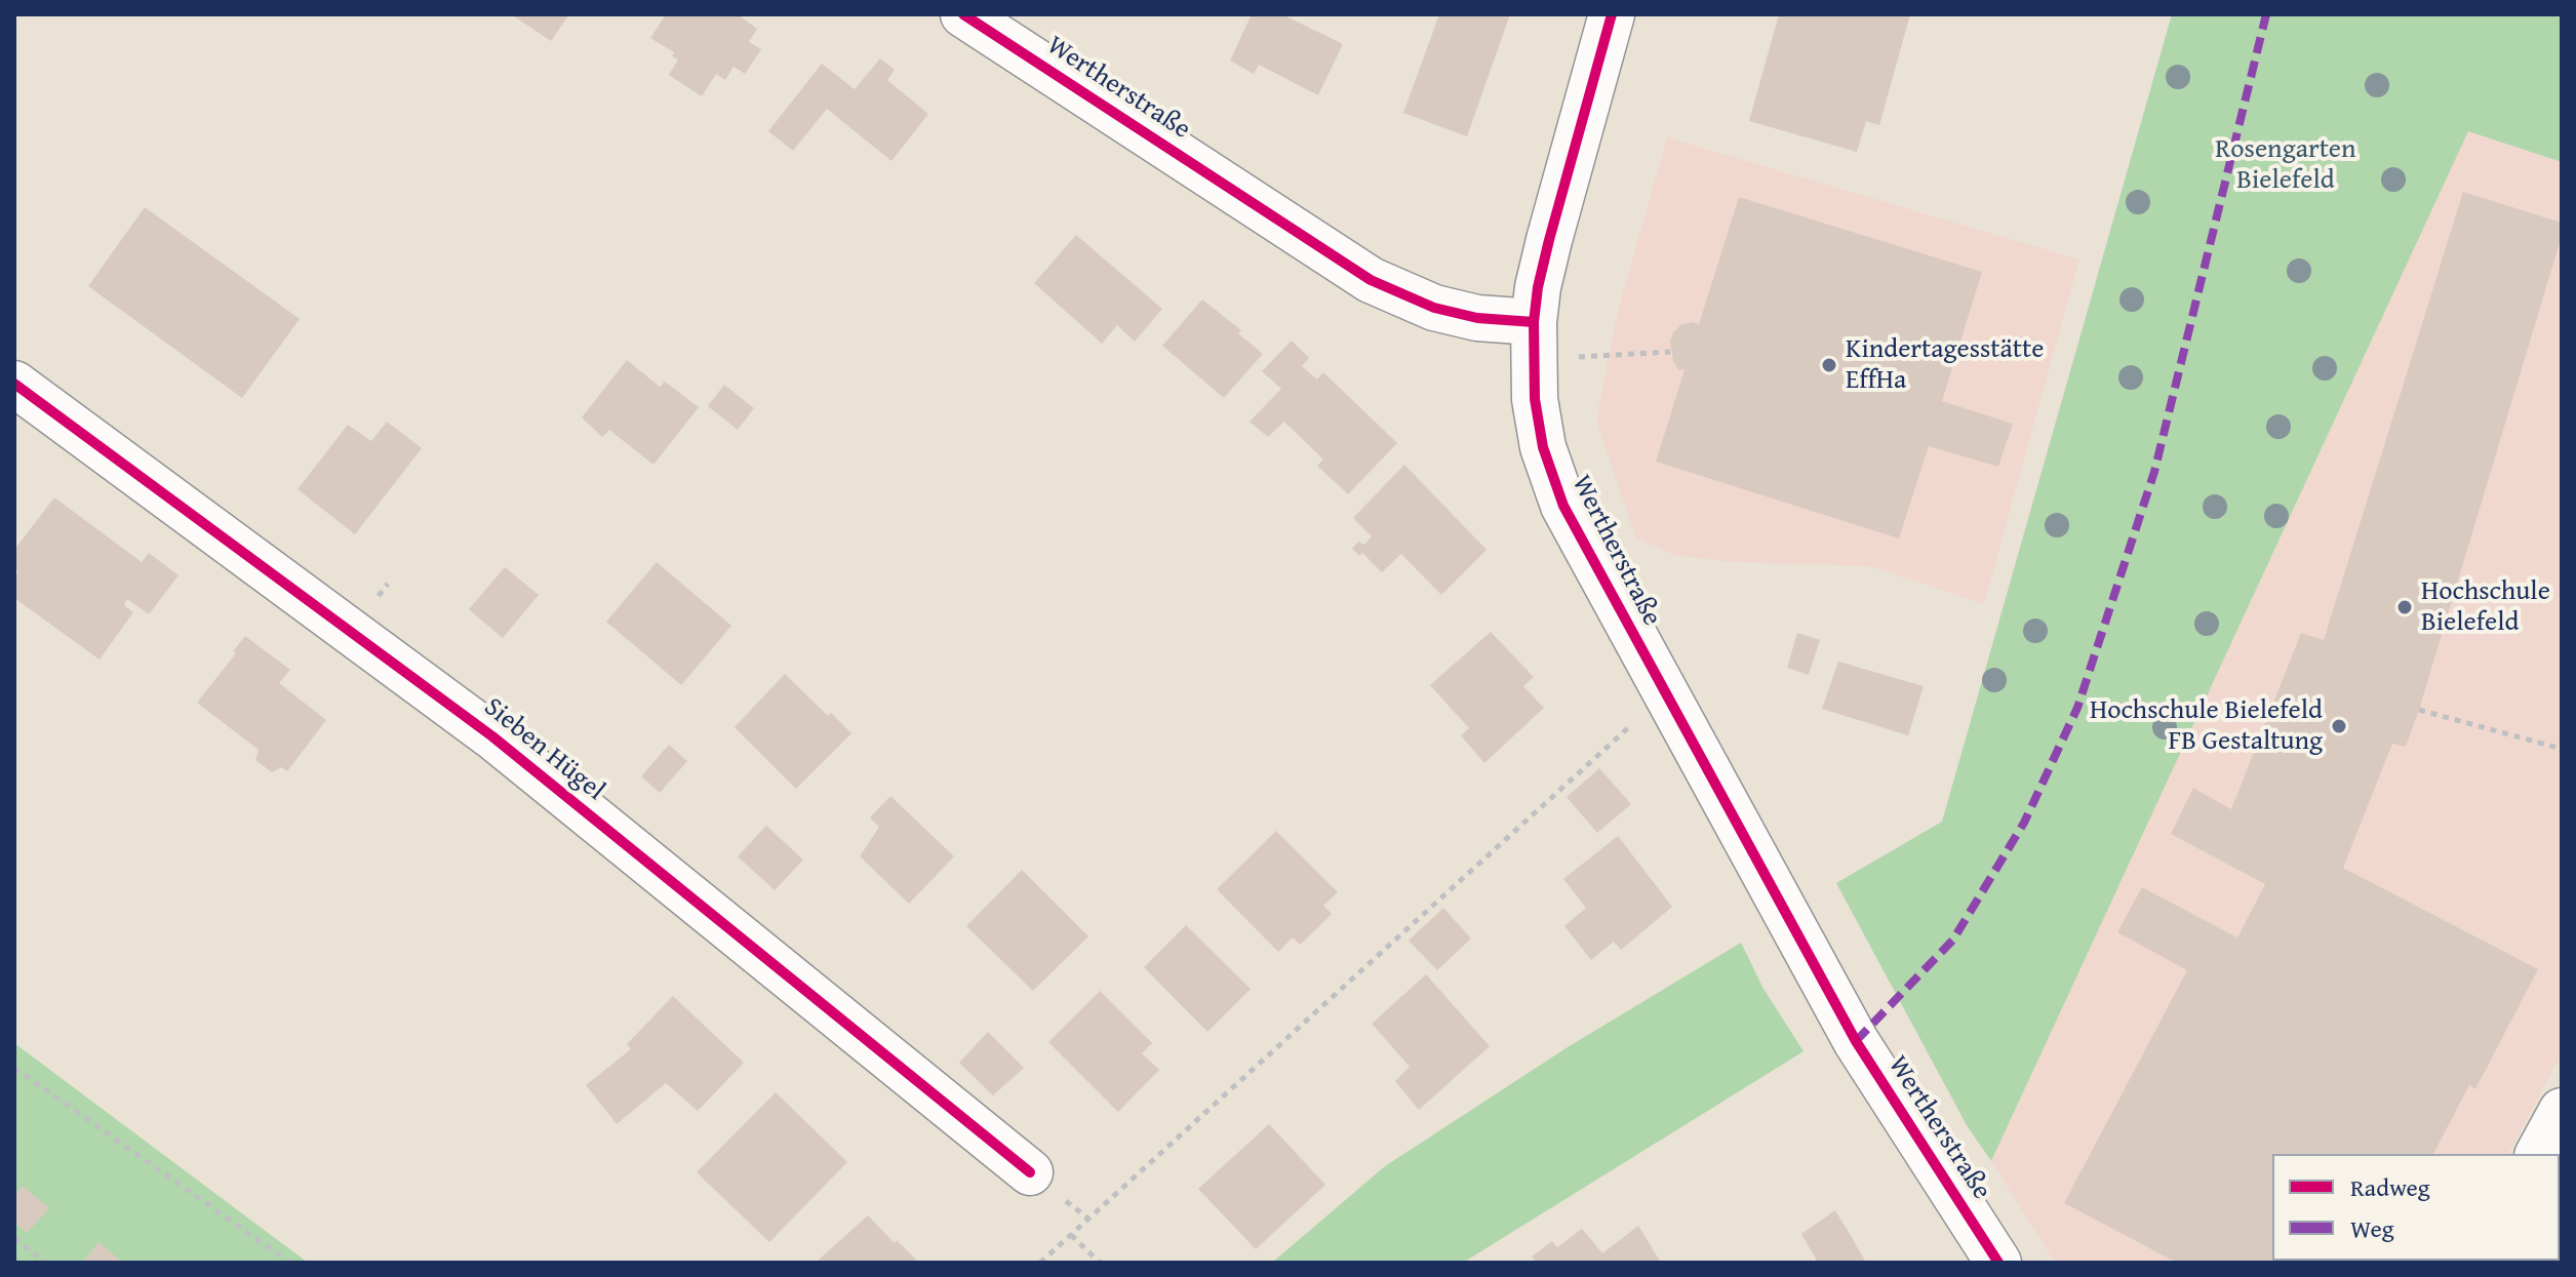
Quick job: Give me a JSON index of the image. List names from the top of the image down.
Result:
{
  "streets": {
    "street": ["Wertherstraße", "Sieben Hügel"]
  },
  "parks": ["Rosengarten Bielefeld"],
  "places": ["Kindertagesstätte EffHa", "Hochschule Bielefeld", "Hochschule Bielefeld FB Gestaltung"],
  "legend": ["Radweg", "Weg"]
}
